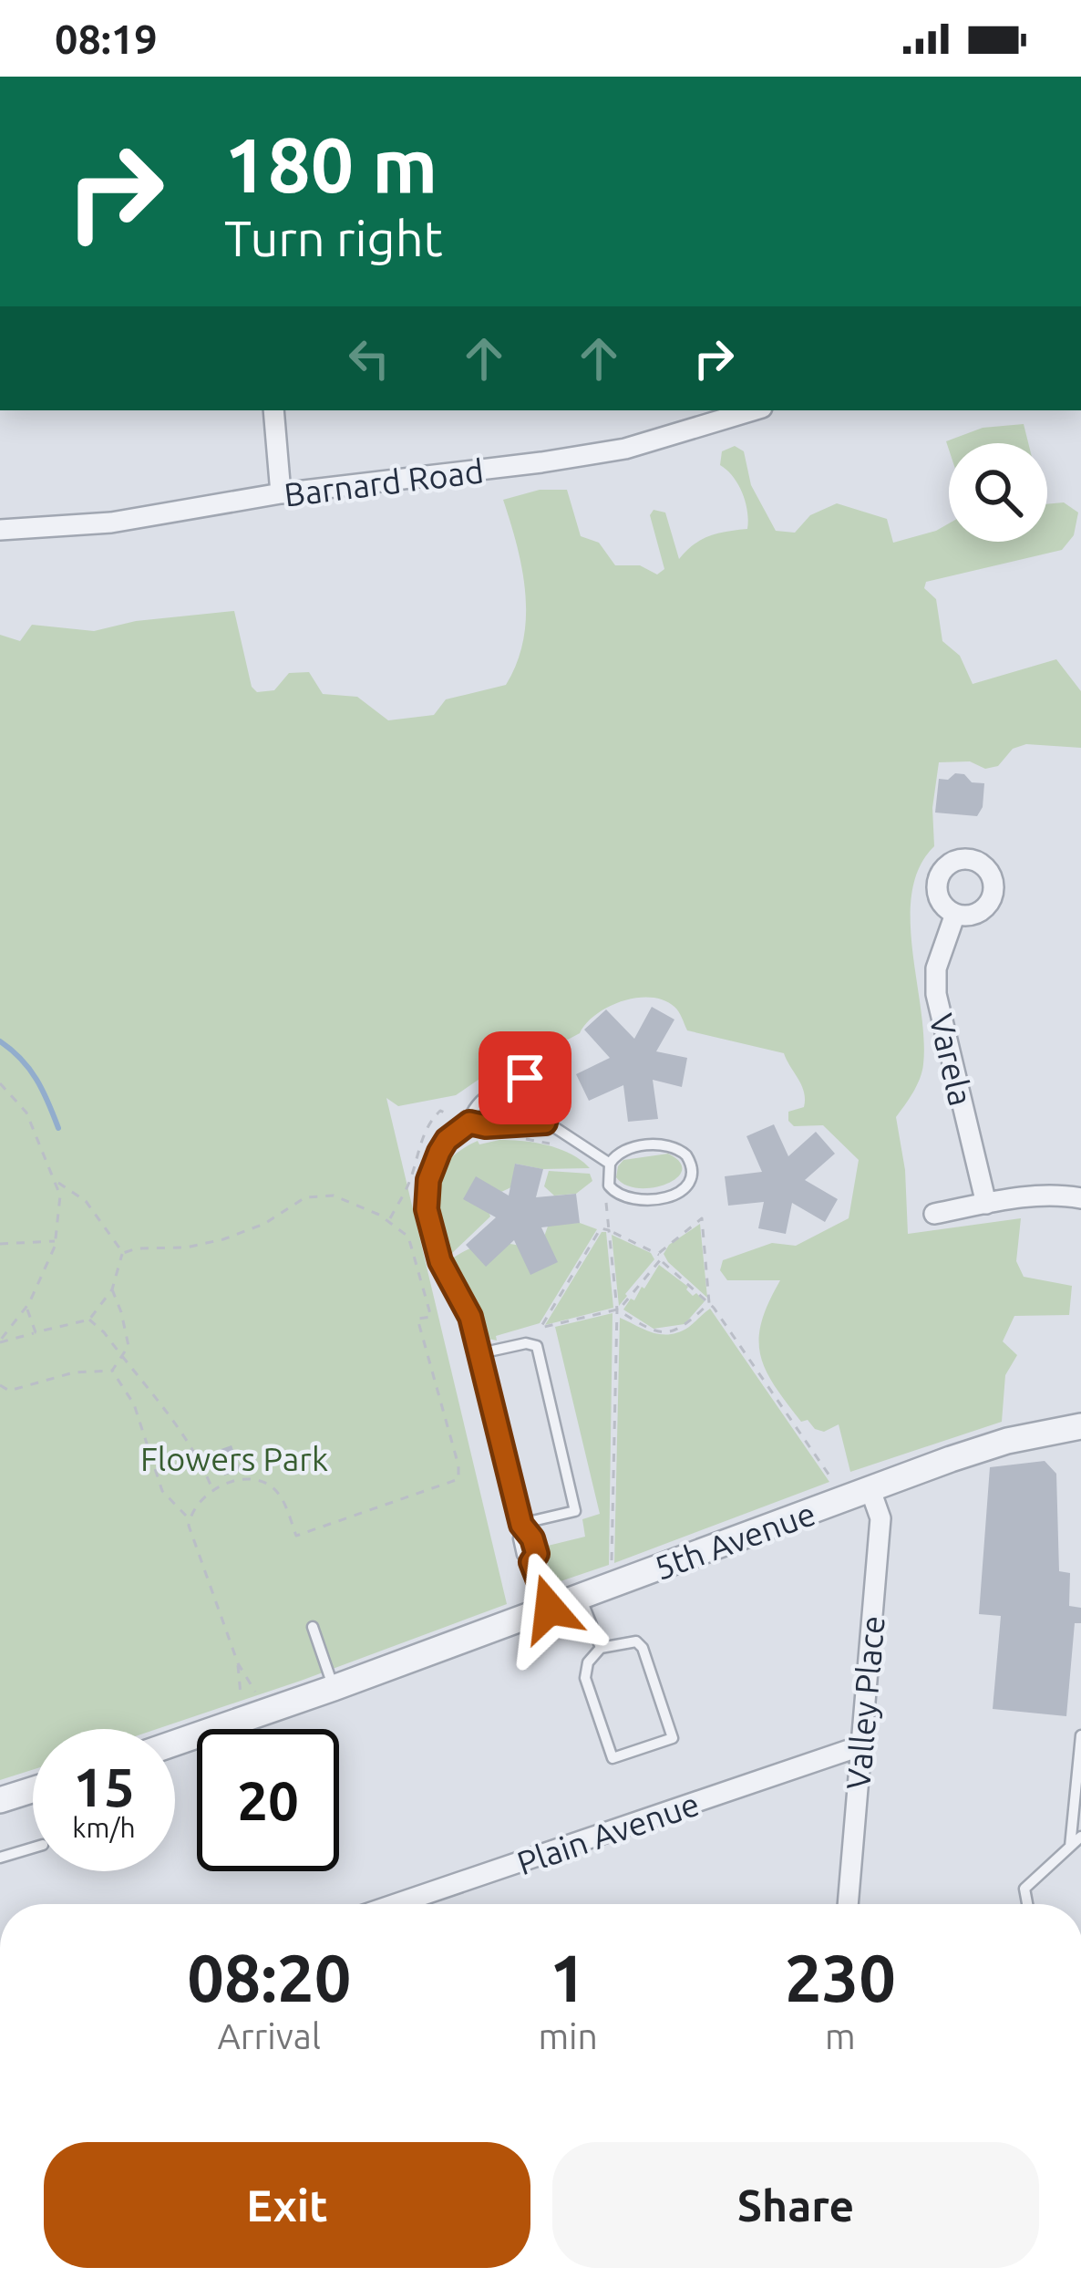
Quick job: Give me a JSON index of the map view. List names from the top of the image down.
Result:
{
  "streets": {
    "street": [
      "Barnard Road",
      "Varela",
      "5th Avenue",
      "Valley Place",
      "Plain Avenue"
    ]
  },
  "crossings": [
    ["5th Avenue", "Valley Place"],
    ["Valley Place", "Plain Avenue"]
  ],
  "parks": ["Flowers Park"],
  "page": {
    "status": "08:19",
    "turn": ["180 m", "Turn right"],
    "speed": "15 km/h",
    "limit": "20",
    "eta": [
      "08:20",
      "Arrival",
      "1",
      "min",
      "230",
      "m"
    ],
    "buttons": ["Exit", "Share"]
  }
}
